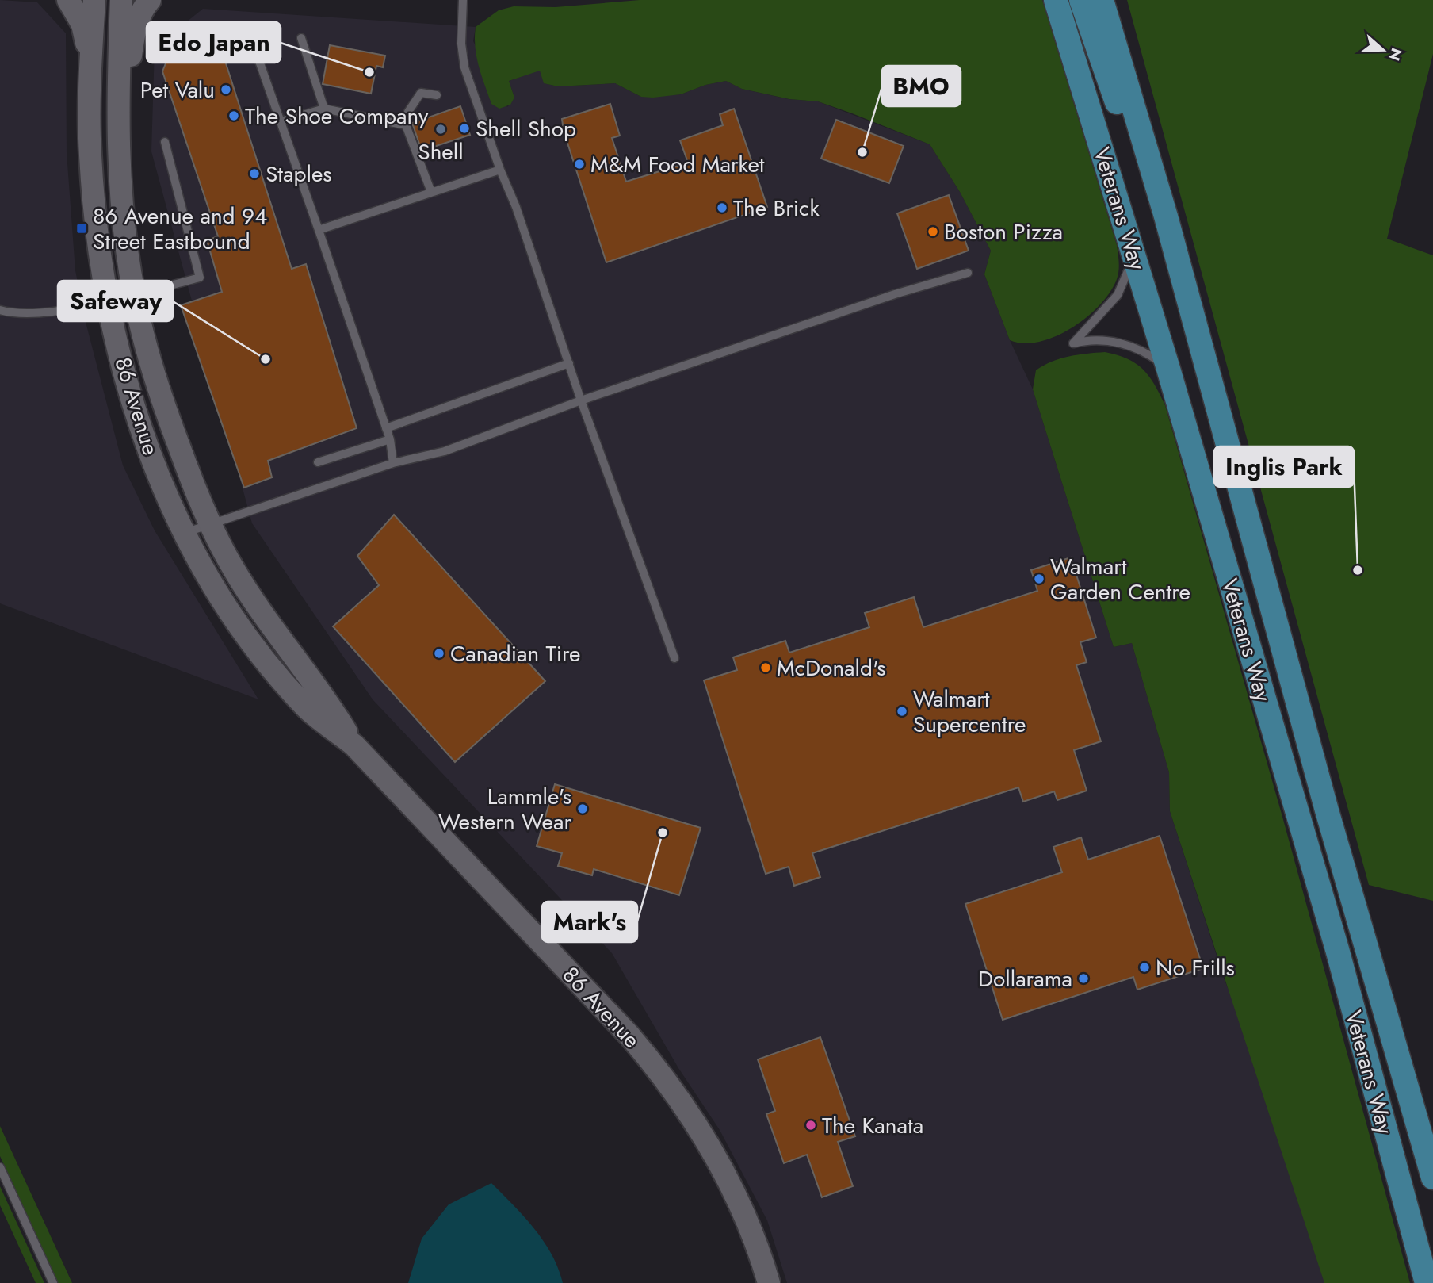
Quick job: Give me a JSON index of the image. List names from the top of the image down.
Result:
{
  "streets": {
    "main road": ["Veterans Way"],
    "street": ["86 Avenue"]
  },
  "places": {
    "other": [
      "Edo Japan",
      "Pet Valu",
      "The Shoe Company",
      "Shell Shop",
      "Shell",
      "BMO",
      "M&M Food Market",
      "Staples",
      "The Brick",
      "Boston Pizza",
      "Safeway",
      "Inglis Park",
      "Walmart Garden Centre",
      "Canadian Tire",
      "McDonald's",
      "Walmart Supercentre",
      "Lammle's Western Wear",
      "Mark's",
      "No Frills",
      "Dollarama",
      "The Kanata"
    ],
    "transit": ["86 Avenue and 94 Street Eastbound"]
  },
  "north": "right"
}
